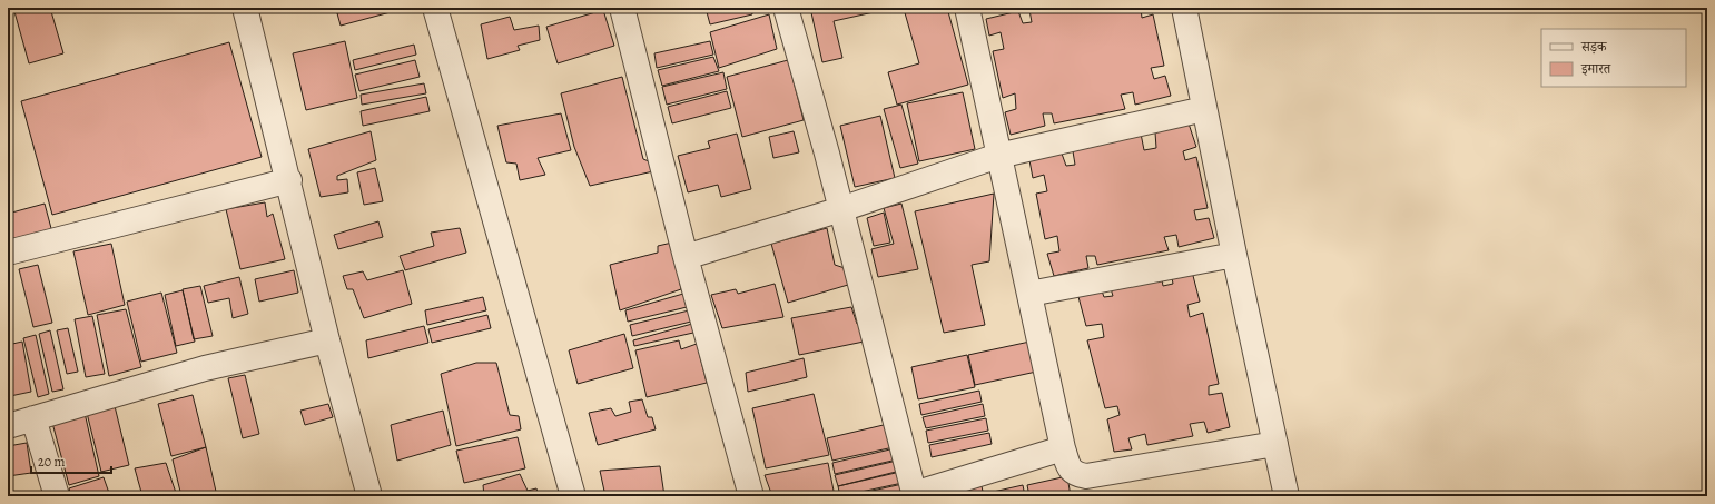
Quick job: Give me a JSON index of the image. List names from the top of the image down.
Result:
{
  "legend": ["सड़क", "इमारत"],
  "scale_bar": "20 m"
}
